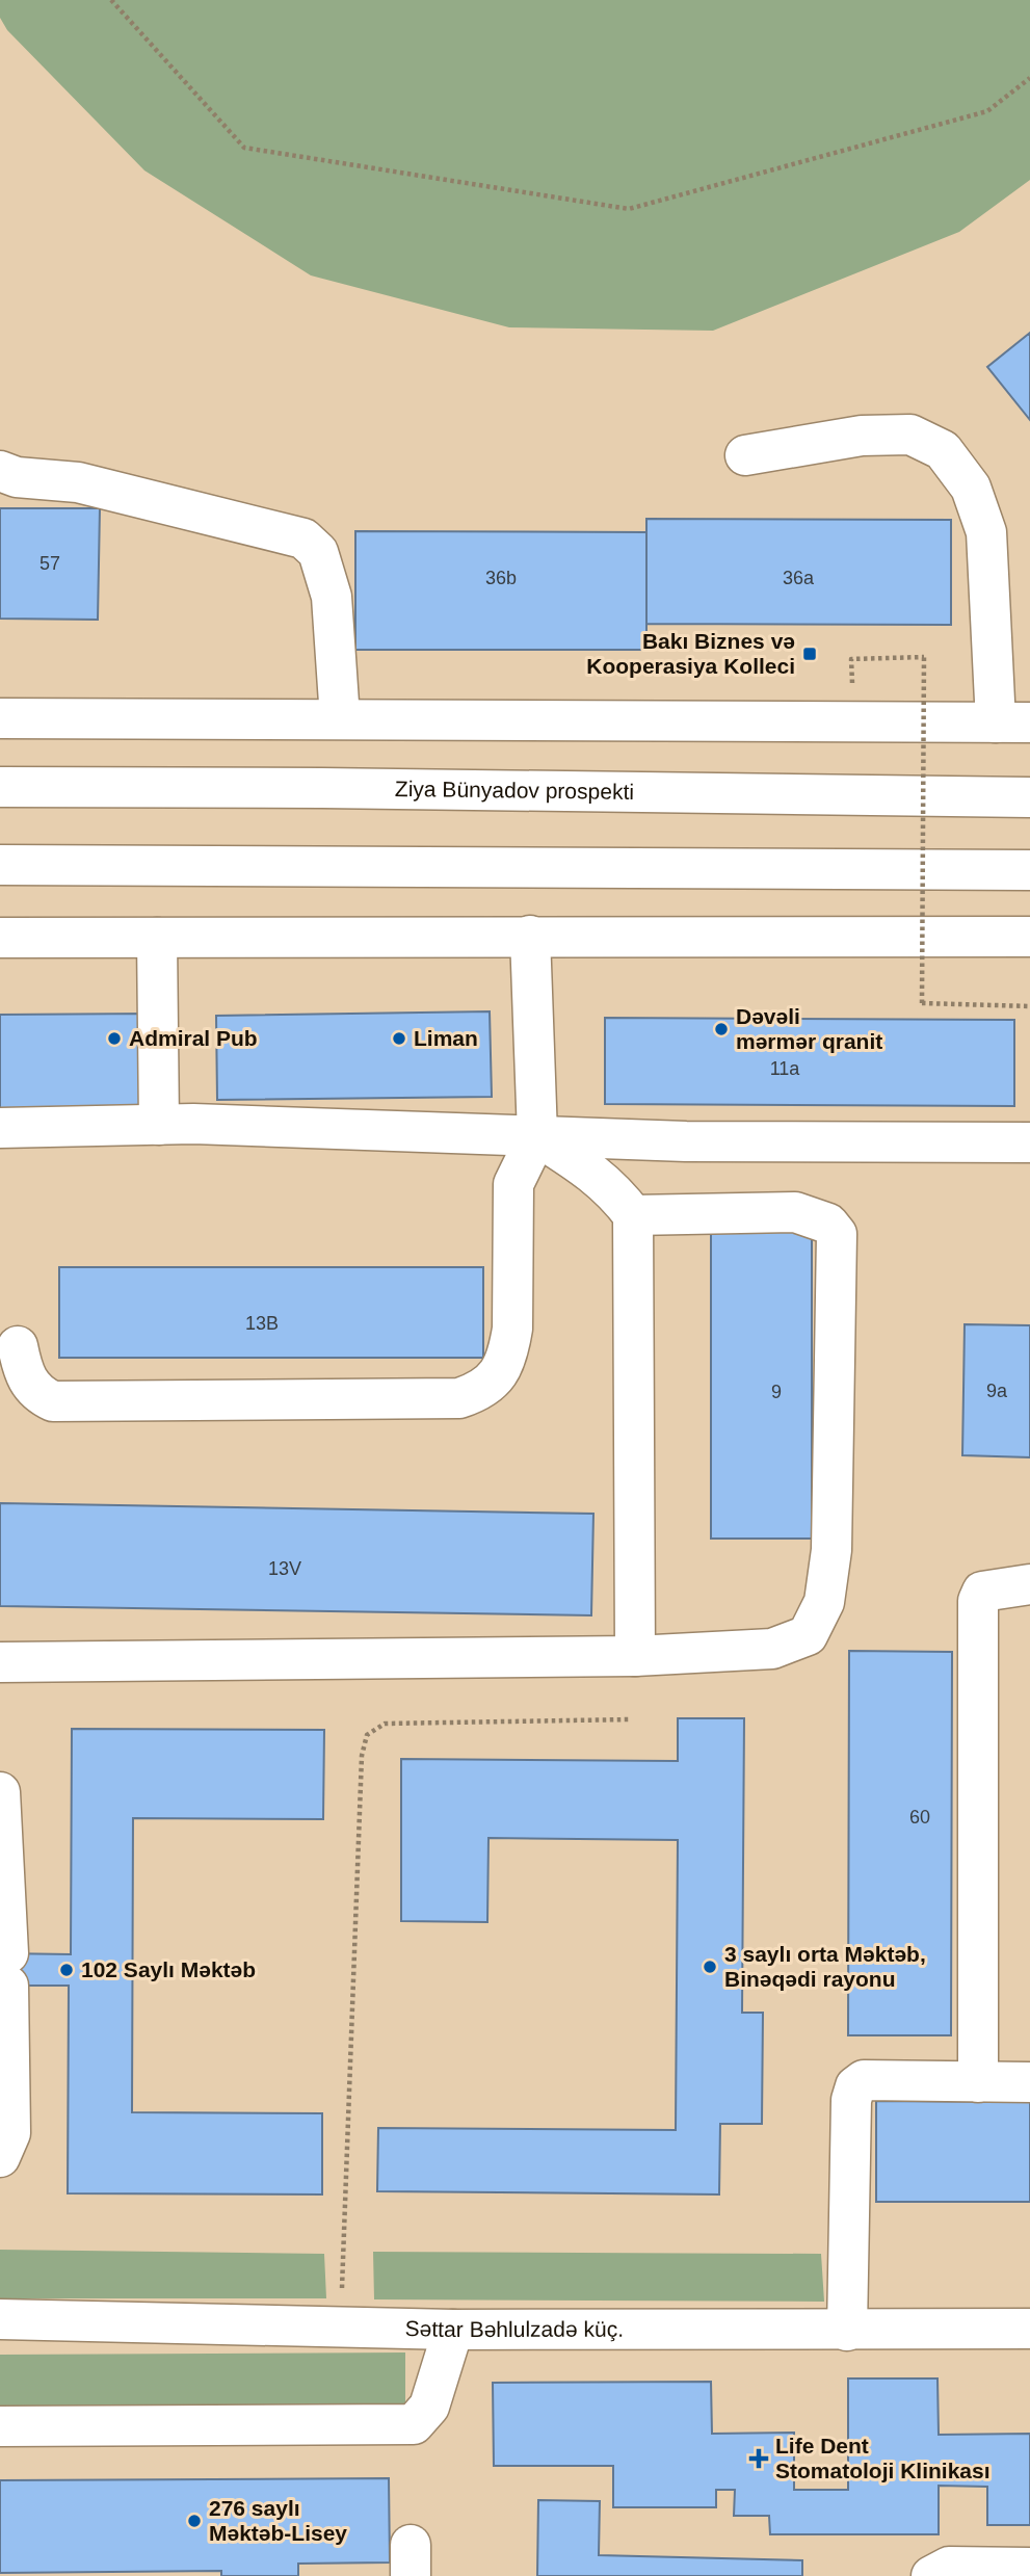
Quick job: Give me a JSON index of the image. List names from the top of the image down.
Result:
{
  "streets": {
    "main road": ["Ziya Bünyadov prospekti", "Səttar Bəhlulzadə küç."]
  },
  "places": {
    "transit": ["Bakı Biznes və Kooperasiya Kolleci"],
    "other": [
      "Dəvəli mərmər qranit",
      "Admiral Pub",
      "Liman",
      "3 saylı orta Məktəb, Binəqədi rayonu",
      "102 Saylı Məktəb",
      "276 saylı Məktəb-Lisey"
    ],
    "health": ["Life Dent Stomatoloji Klinikası"]
  },
  "house_numbers": [
    "57",
    "36b",
    "36a",
    "11a",
    "13B",
    "9a",
    "9",
    "13V",
    "60"
  ]
}
